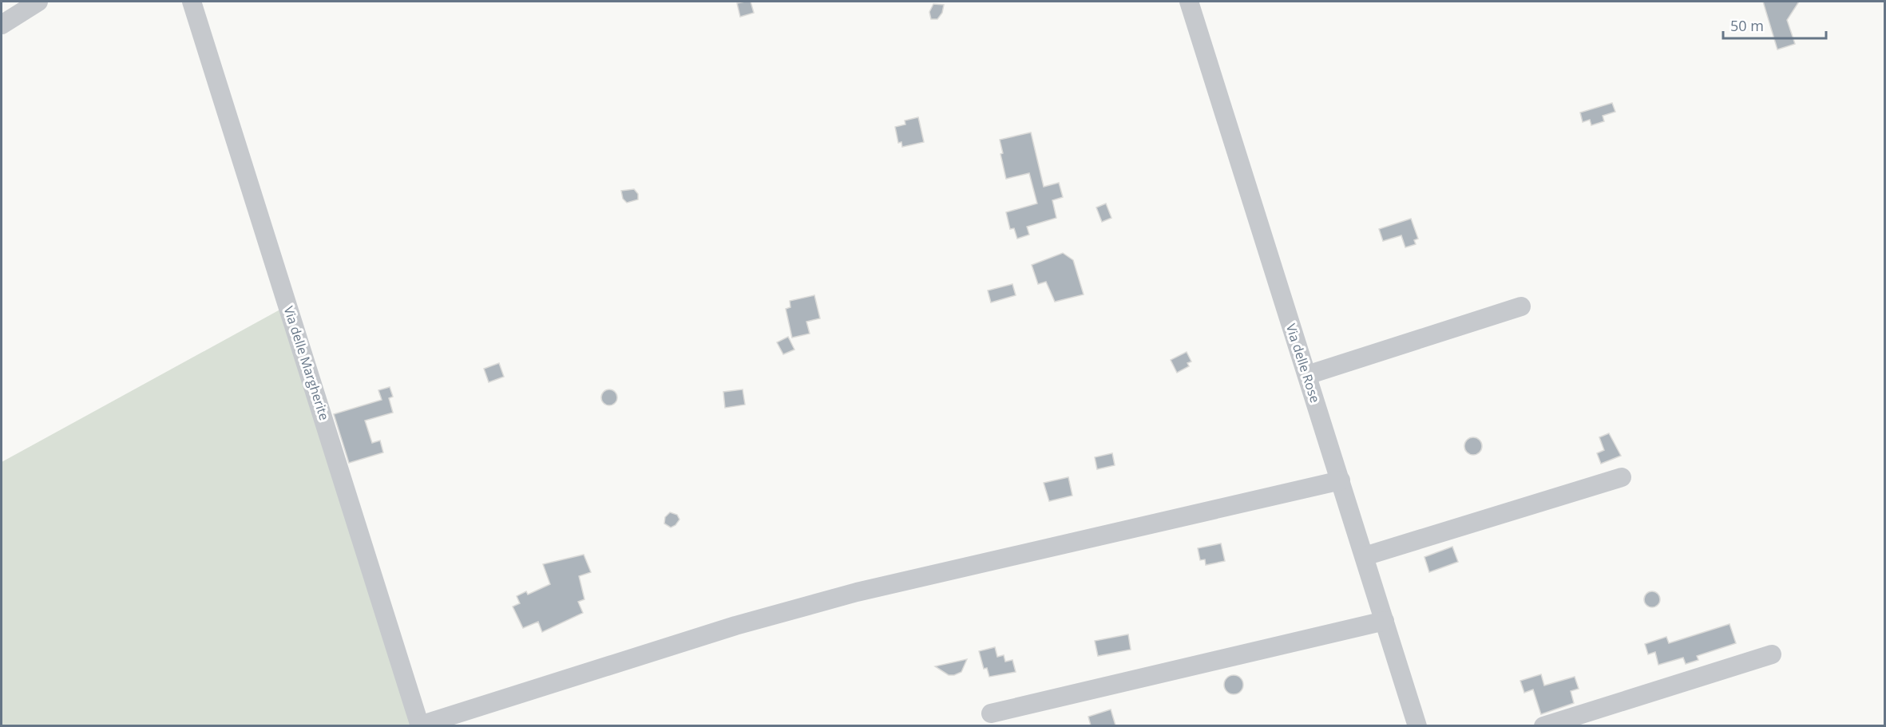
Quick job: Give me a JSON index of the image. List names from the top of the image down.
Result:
{
  "streets": {
    "street": ["Via delle Margherite", "Via delle Rose"]
  },
  "scale_bar": "50 m"
}
